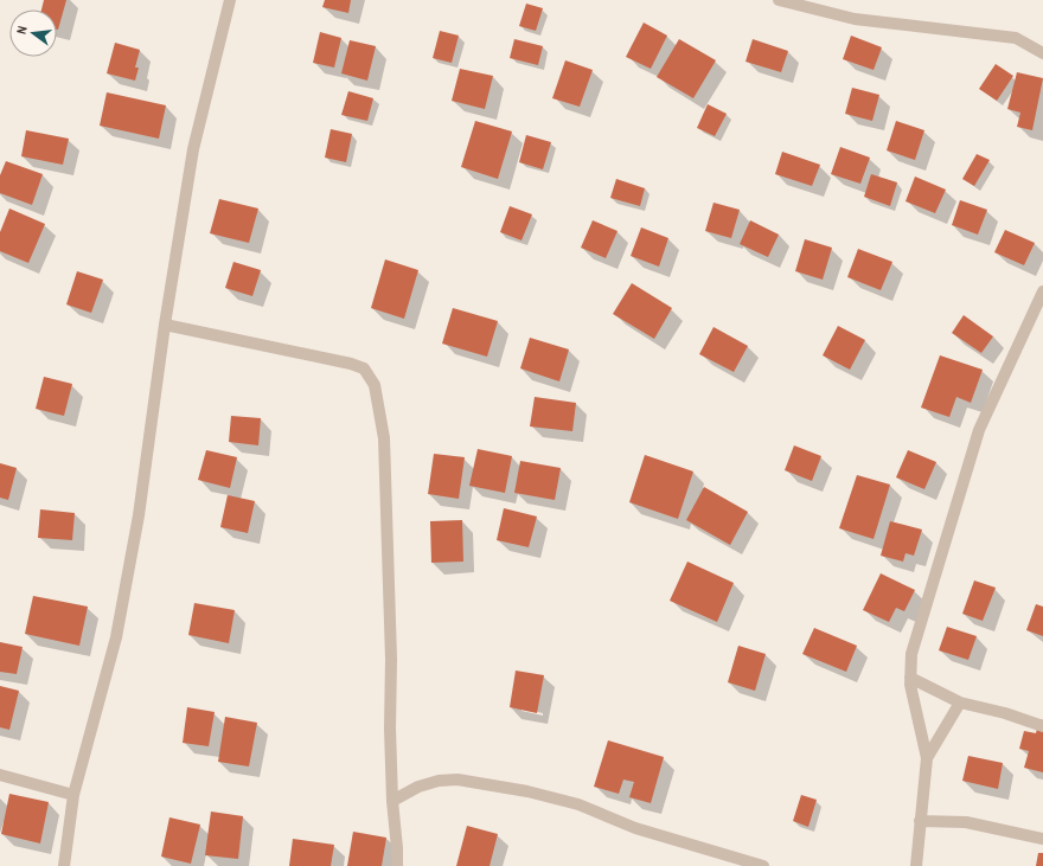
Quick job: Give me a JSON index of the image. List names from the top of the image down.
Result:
{
  "north": "left"
}
